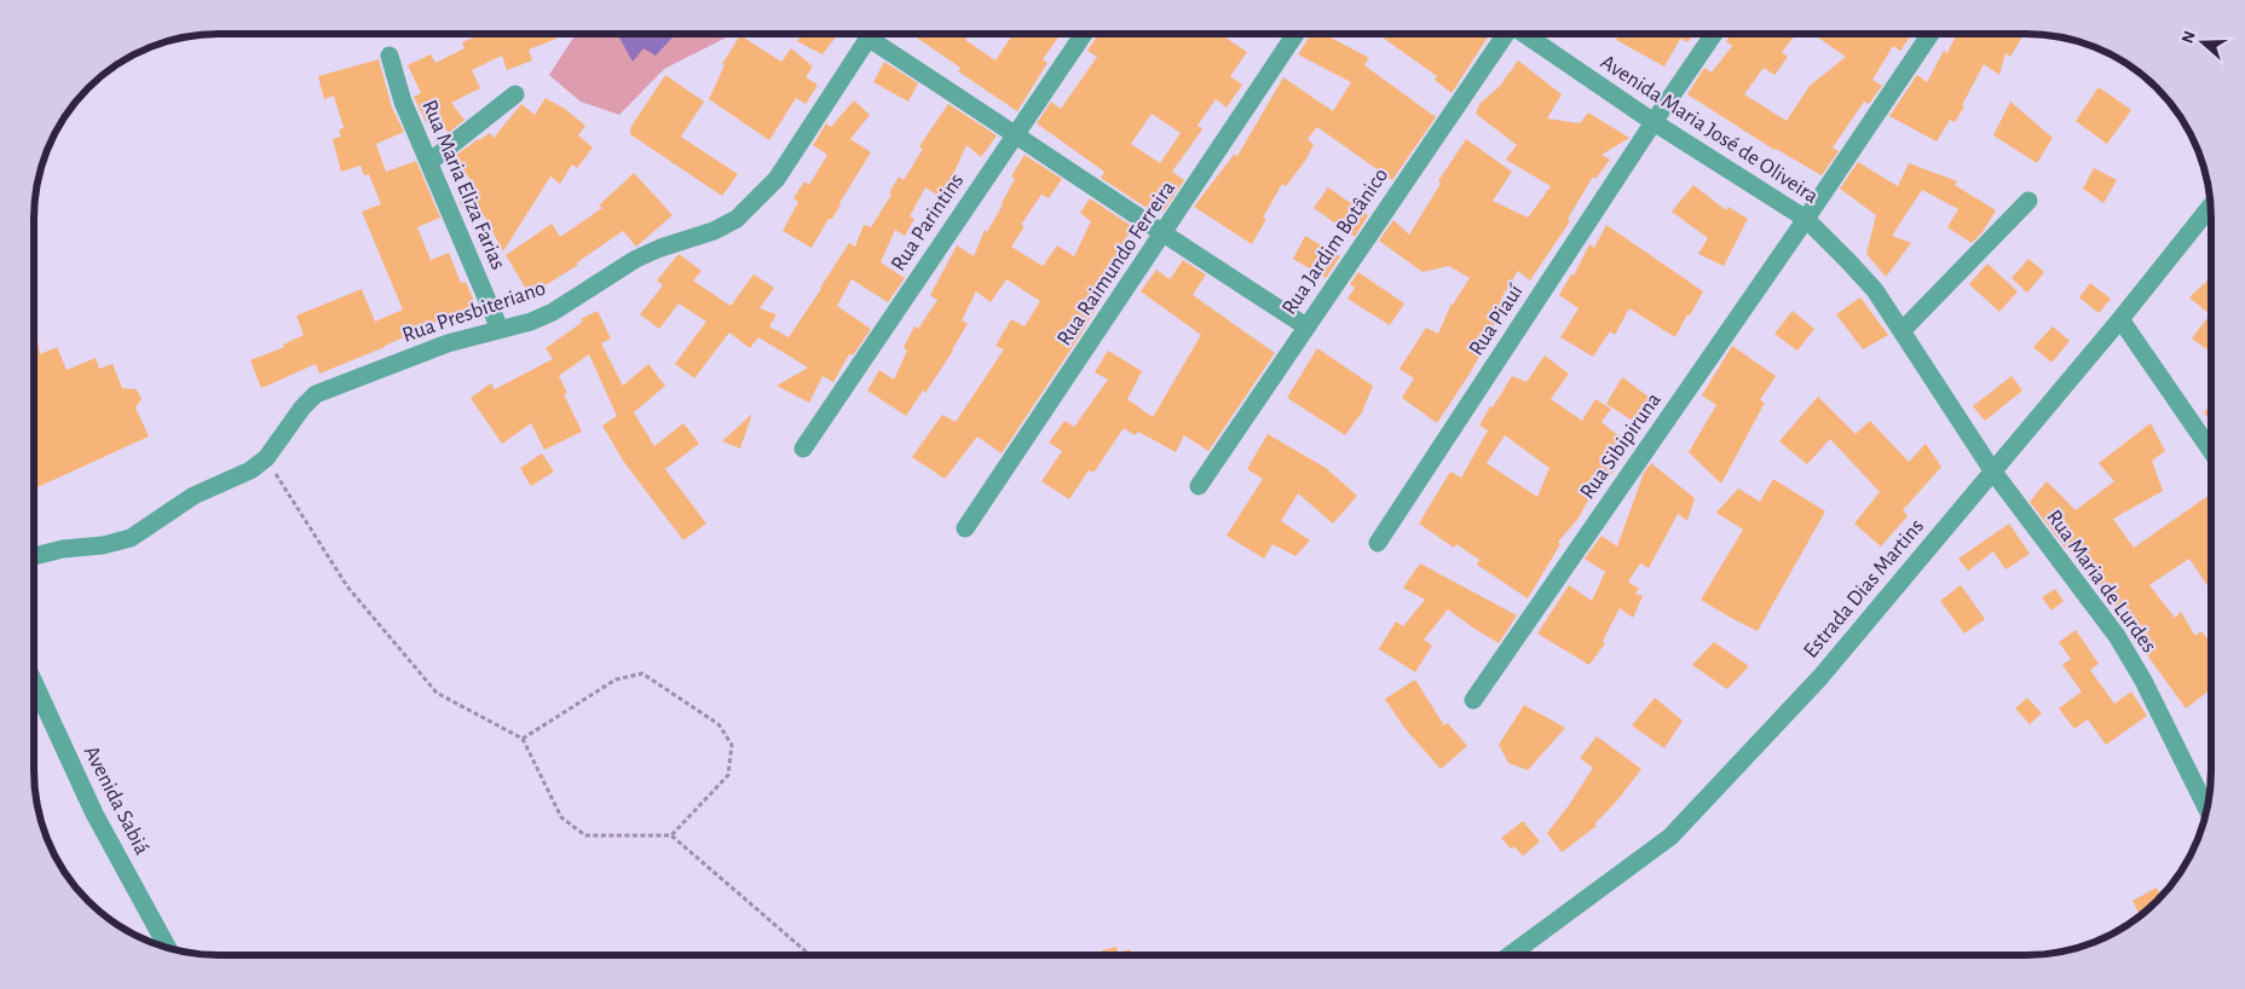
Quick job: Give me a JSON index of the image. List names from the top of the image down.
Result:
{
  "streets": {
    "street": [
      "Avenida Maria José de Oliveira",
      "Rua Maria Eliza Farias",
      "Rua Parintins",
      "Rua Jardim Botânico",
      "Rua Raimundo Ferreira",
      "Rua Presbiteriano",
      "Rua Piauí",
      "Rua Sibipiruna",
      "Rua Maria de Lurdes",
      "Estrada Dias Martins",
      "Avenida Sabiá"
    ]
  },
  "crossings": [
    ["Avenida Maria José de Oliveira", "Rua Piauí"],
    ["Avenida Maria José de Oliveira", "Rua Sibipiruna"],
    ["Avenida Maria José de Oliveira", "Rua Maria de Lurdes"],
    ["Avenida Maria José de Oliveira", "Estrada Dias Martins"],
    ["Rua Maria Eliza Farias", "Rua Presbiteriano"],
    ["Rua Maria de Lurdes", "Estrada Dias Martins"]
  ],
  "north": "left"
}
